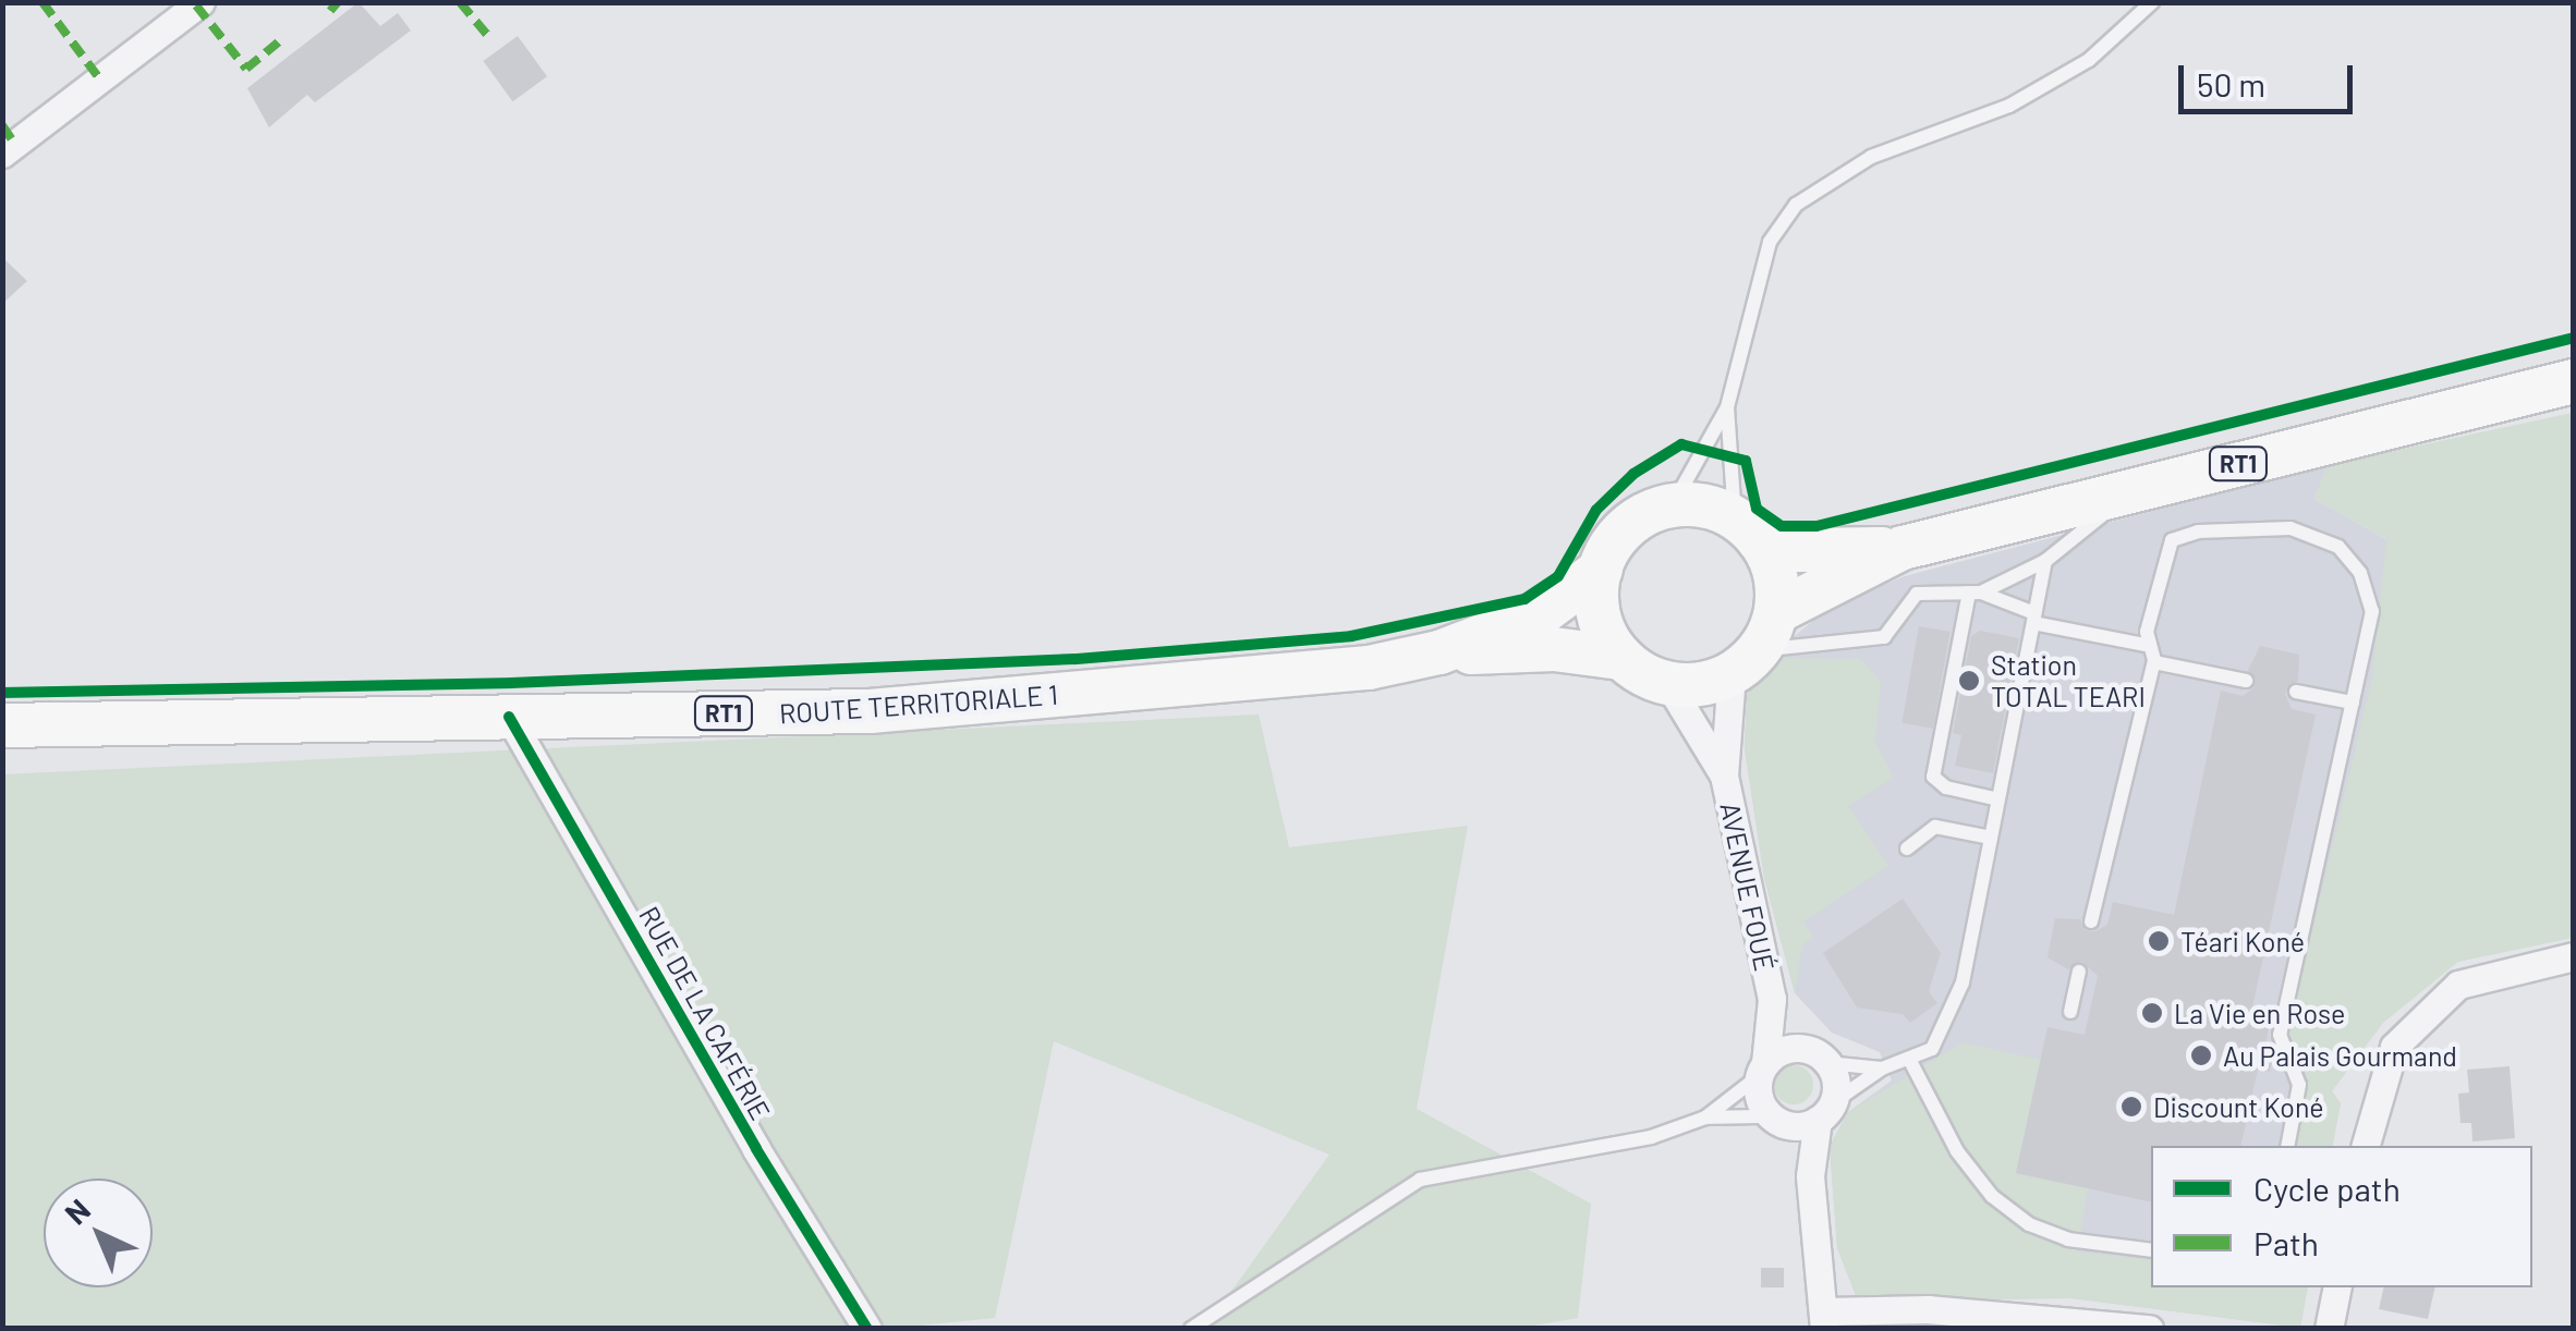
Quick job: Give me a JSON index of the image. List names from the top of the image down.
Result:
{
  "streets": {
    "main road": ["RT1", "ROUTE TERRITORIALE 1"],
    "street": ["AVENUE FOUÉ", "RUE DE LA CAFÉRIE"]
  },
  "crossings": [
    ["RT1", "ROUTE TERRITORIALE 1"],
    ["RT1", "AVENUE FOUÉ"],
    ["ROUTE TERRITORIALE 1", "AVENUE FOUÉ"],
    ["ROUTE TERRITORIALE 1", "RUE DE LA CAFÉRIE"]
  ],
  "places": [
    "Station TOTAL TEARI",
    "Téari Koné",
    "La Vie en Rose",
    "Au Palais Gourmand",
    "Discount Koné"
  ],
  "legend": ["Cycle path", "Path"],
  "scale_bar": "50 m",
  "north": "top left"
}
